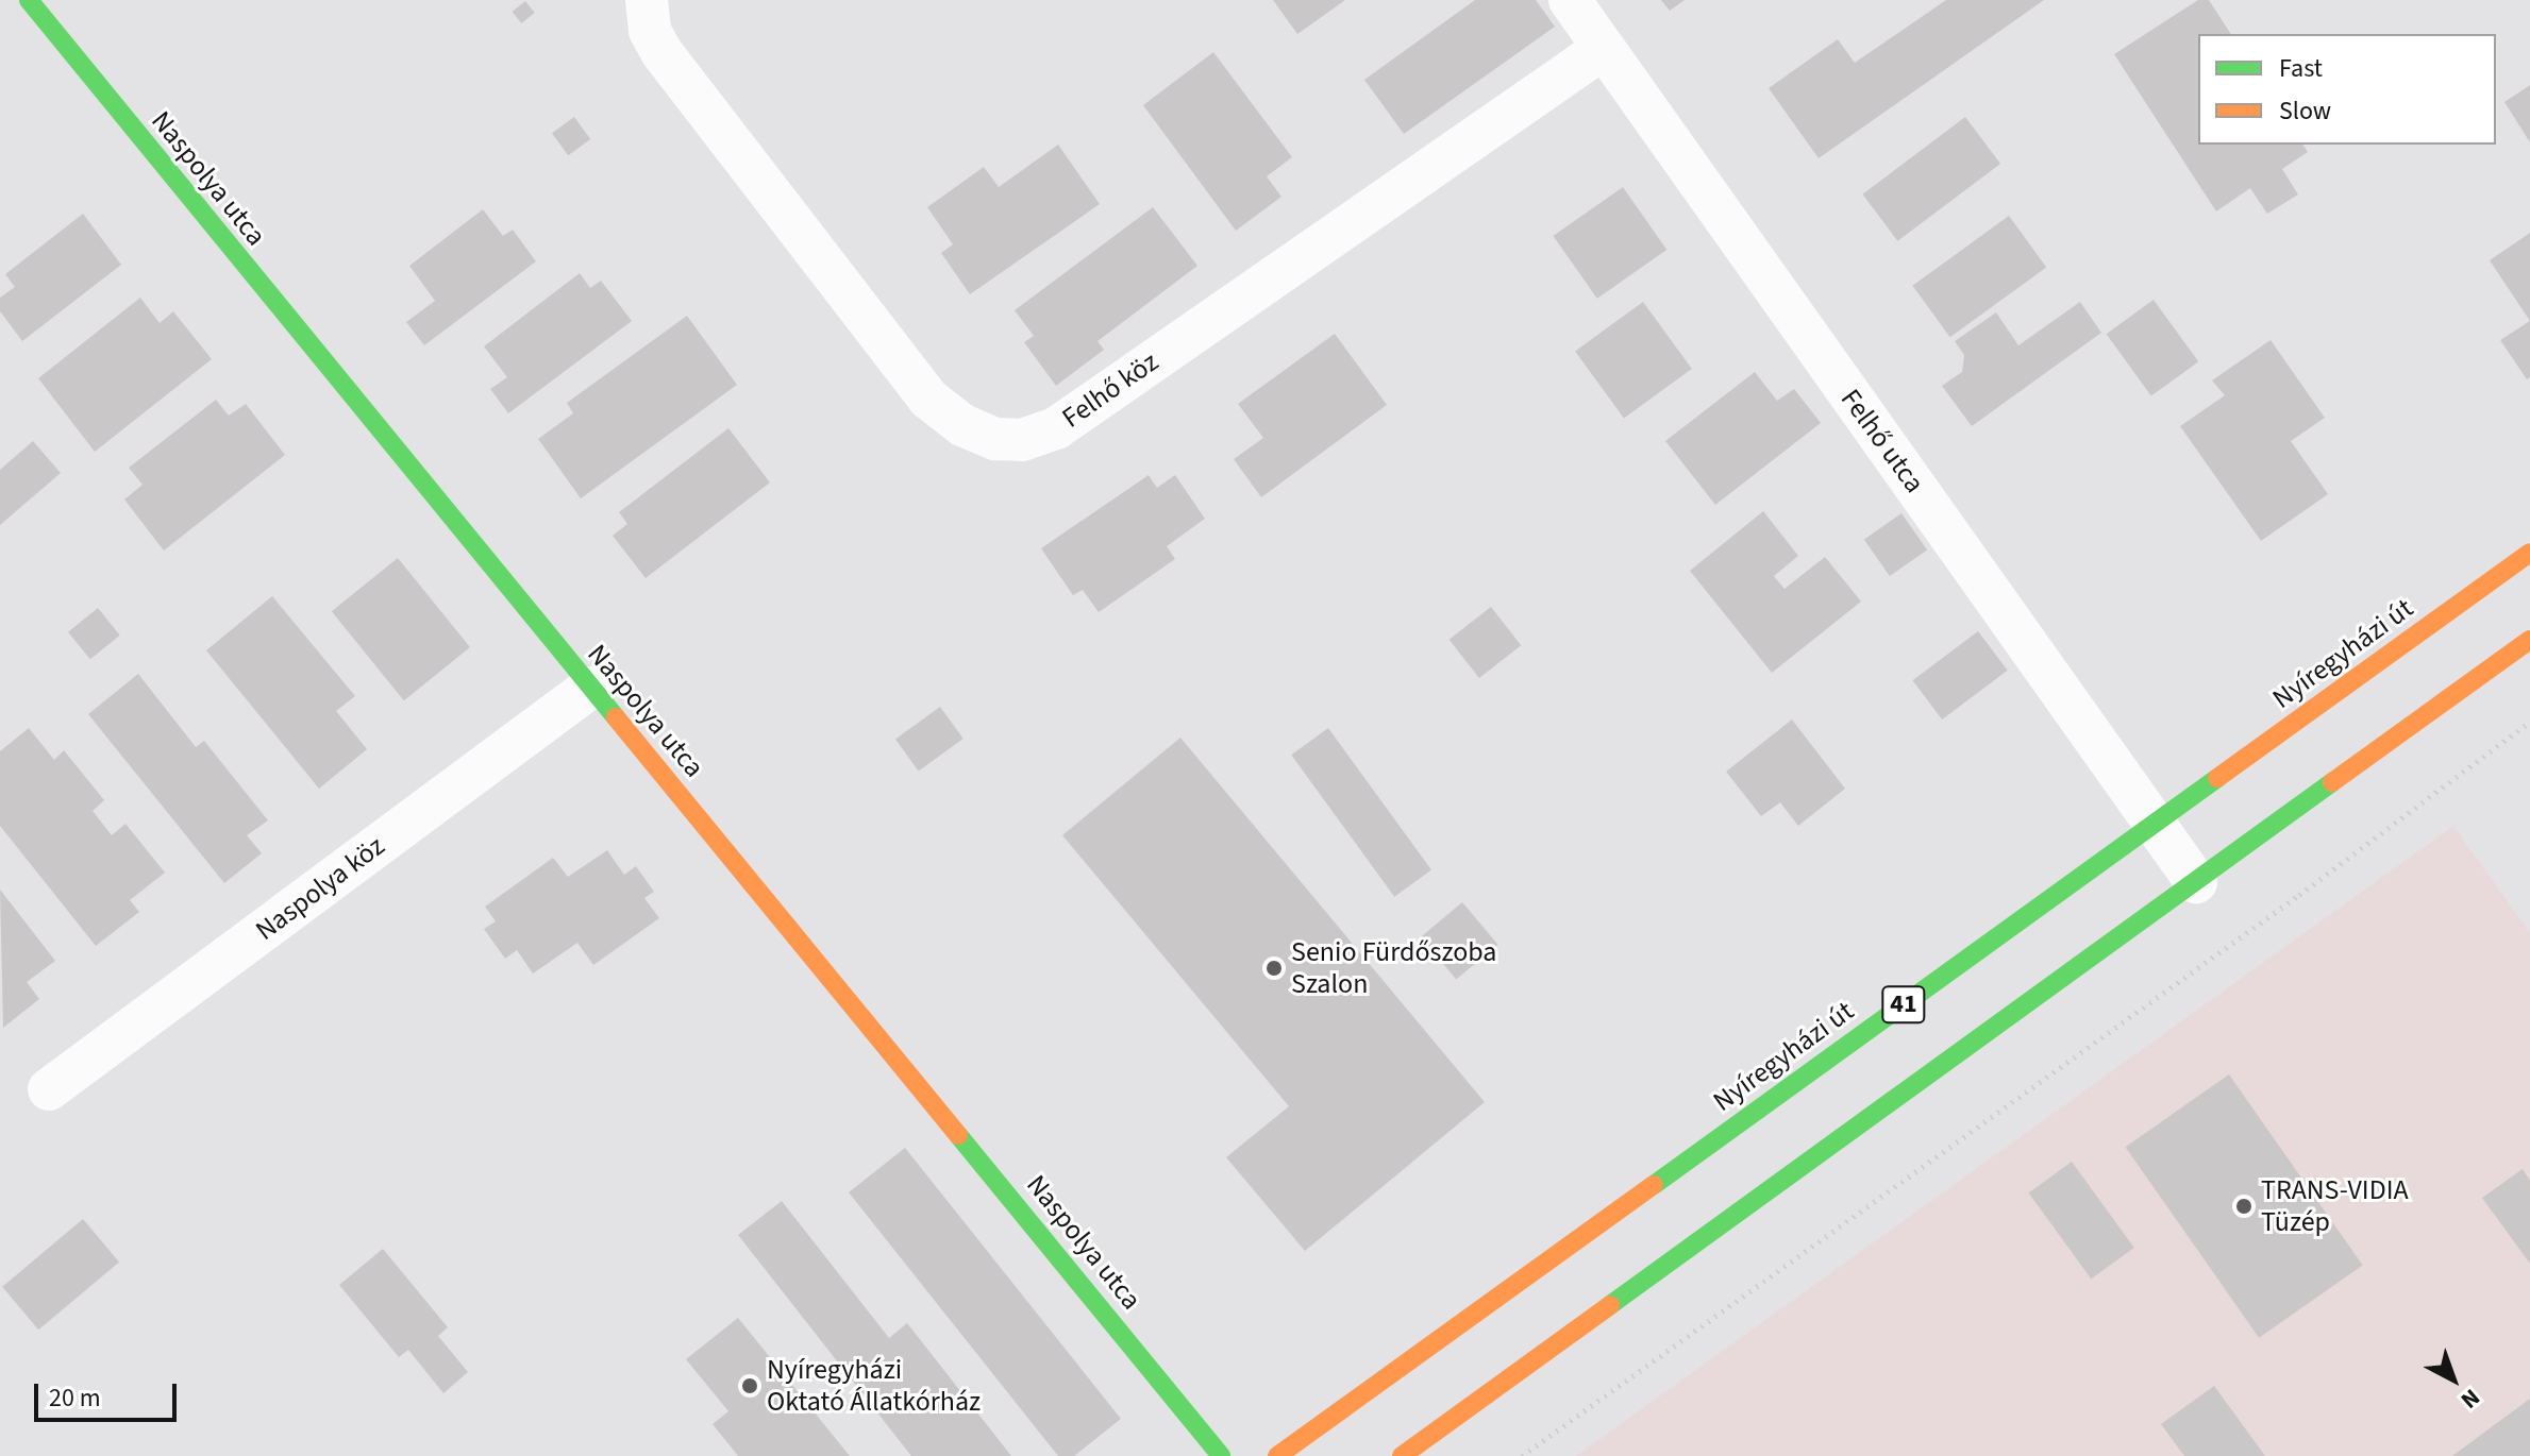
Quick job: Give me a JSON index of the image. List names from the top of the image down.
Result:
{
  "streets": {
    "main road": ["Naspolya utca", "Nyíregyházi út", "41"],
    "street": ["Felhő köz", "Felhő utca", "Naspolya köz"]
  },
  "crossings": [
    ["Naspolya utca", "Naspolya köz"],
    ["Felhő köz", "Felhő utca"],
    ["Felhő utca", "Nyíregyházi út"],
    ["Felhő utca", "41"]
  ],
  "places": ["Senio Fürdőszoba Szalon", "TRANS-VIDIA Tüzép", "Nyíregyházi Oktató Állatkórház"],
  "legend": ["Fast", "Slow"],
  "scale_bar": "20 m",
  "north": "bottom right"
}
